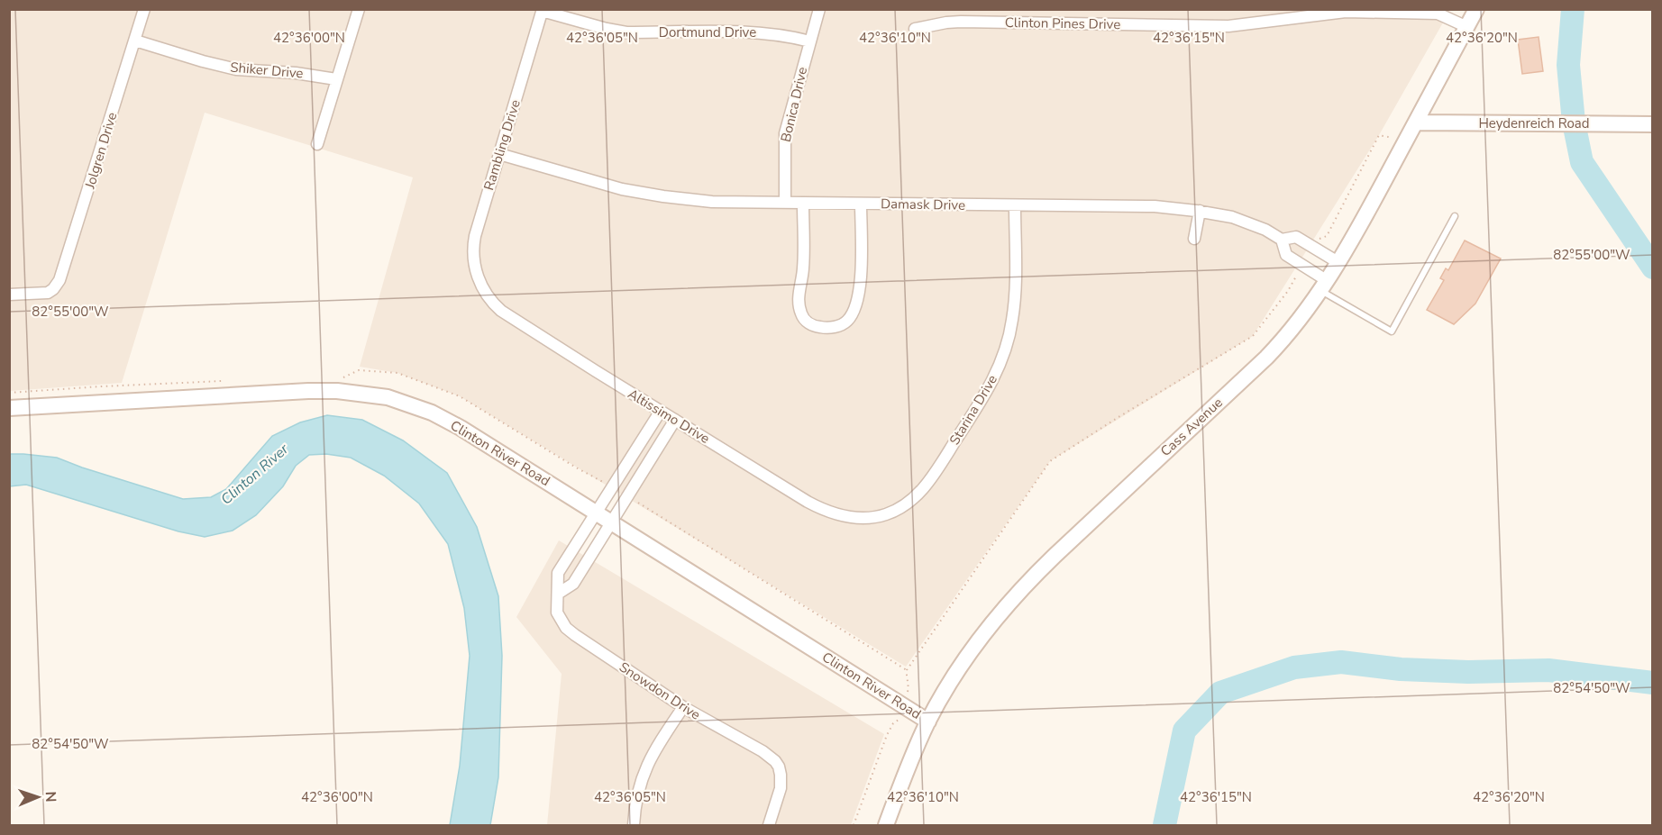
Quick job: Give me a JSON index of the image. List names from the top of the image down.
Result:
{
  "streets": {
    "street": [
      "Clinton Pines Drive",
      "Dortmund Drive",
      "Shiker Drive",
      "Bonica Drive",
      "Heydenreich Road",
      "Rambling Drive",
      "Jolgren Drive",
      "Damask Drive",
      "Starina Drive",
      "Altissimo Drive",
      "Cass Avenue",
      "Clinton River Road",
      "Snowdon Drive"
    ]
  },
  "crossings": [
    ["Clinton Pines Drive", "Cass Avenue"],
    ["Dortmund Drive", "Bonica Drive"],
    ["Dortmund Drive", "Rambling Drive"],
    ["Shiker Drive", "Jolgren Drive"],
    ["Bonica Drive", "Damask Drive"],
    ["Heydenreich Road", "Cass Avenue"],
    ["Rambling Drive", "Damask Drive"],
    ["Rambling Drive", "Altissimo Drive"],
    ["Damask Drive", "Starina Drive"],
    ["Damask Drive", "Cass Avenue"],
    ["Starina Drive", "Altissimo Drive"],
    ["Altissimo Drive", "Snowdon Drive"],
    ["Cass Avenue", "Clinton River Road"],
    ["Clinton River Road", "Snowdon Drive"]
  ],
  "water": ["Clinton River"],
  "north": "right",
  "coordinates": [
    "42°36'00\"N",
    "42°36'05\"N",
    "42°36'10\"N",
    "42°36'15\"N",
    "42°36'20\"N",
    "82°55'00\"W",
    "82°54'50\"W"
  ]
}
